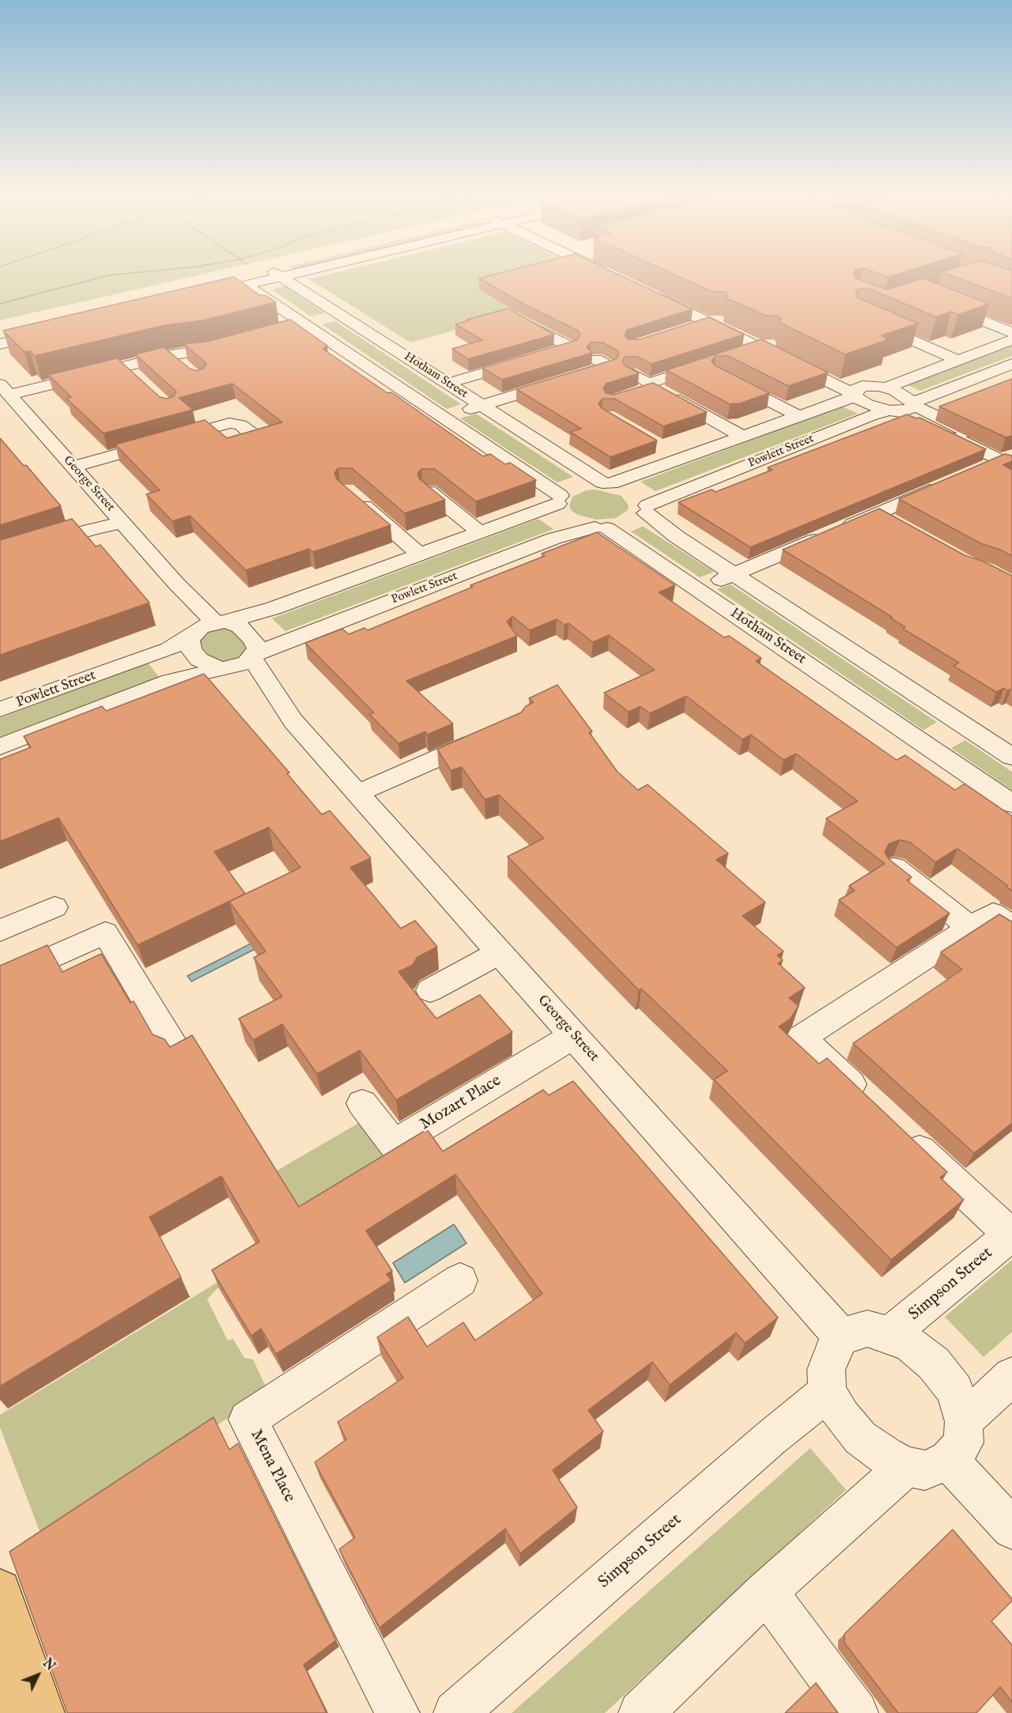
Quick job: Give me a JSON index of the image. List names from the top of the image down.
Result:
{
  "streets": {
    "street": [
      "Hotham Street",
      "Powlett Street",
      "George Street",
      "Mozart Place",
      "Simpson Street",
      "Mena Place"
    ]
  },
  "crossings": [
    ["Hotham Street", "Powlett Street"],
    ["Powlett Street", "George Street"],
    ["George Street", "Mozart Place"],
    ["George Street", "Simpson Street"]
  ],
  "north": "top right"
}
